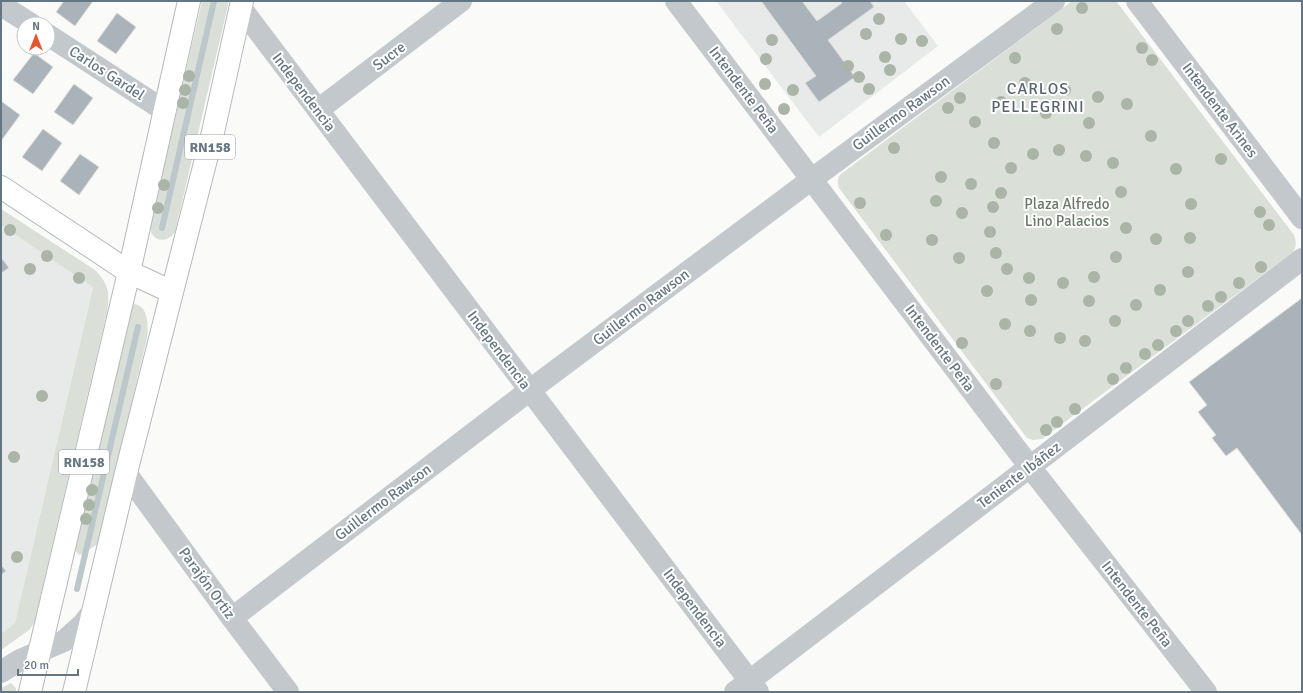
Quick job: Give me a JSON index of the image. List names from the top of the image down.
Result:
{
  "streets": {
    "main road": ["RN158"],
    "street": [
      "Sucre",
      "Carlos Gardel",
      "Intendente Peña",
      "Independencia",
      "Intendente Arines",
      "Guillermo Rawson",
      "Teniente Ibáñez",
      "Parajón Ortiz"
    ]
  },
  "crossings": [
    ["Sucre", "Independencia"],
    ["Carlos Gardel", "RN158"],
    ["Intendente Peña", "Guillermo Rawson"],
    ["Intendente Peña", "Teniente Ibáñez"],
    ["Independencia", "Guillermo Rawson"],
    ["Independencia", "RN158"],
    ["Independencia", "Teniente Ibáñez"],
    ["Guillermo Rawson", "Parajón Ortiz"],
    ["RN158", "Parajón Ortiz"]
  ],
  "districts": ["CARLOS PELLEGRINI"],
  "parks": ["Plaza Alfredo Lino Palacios"],
  "scale_bar": "20 m",
  "north": "top"
}
